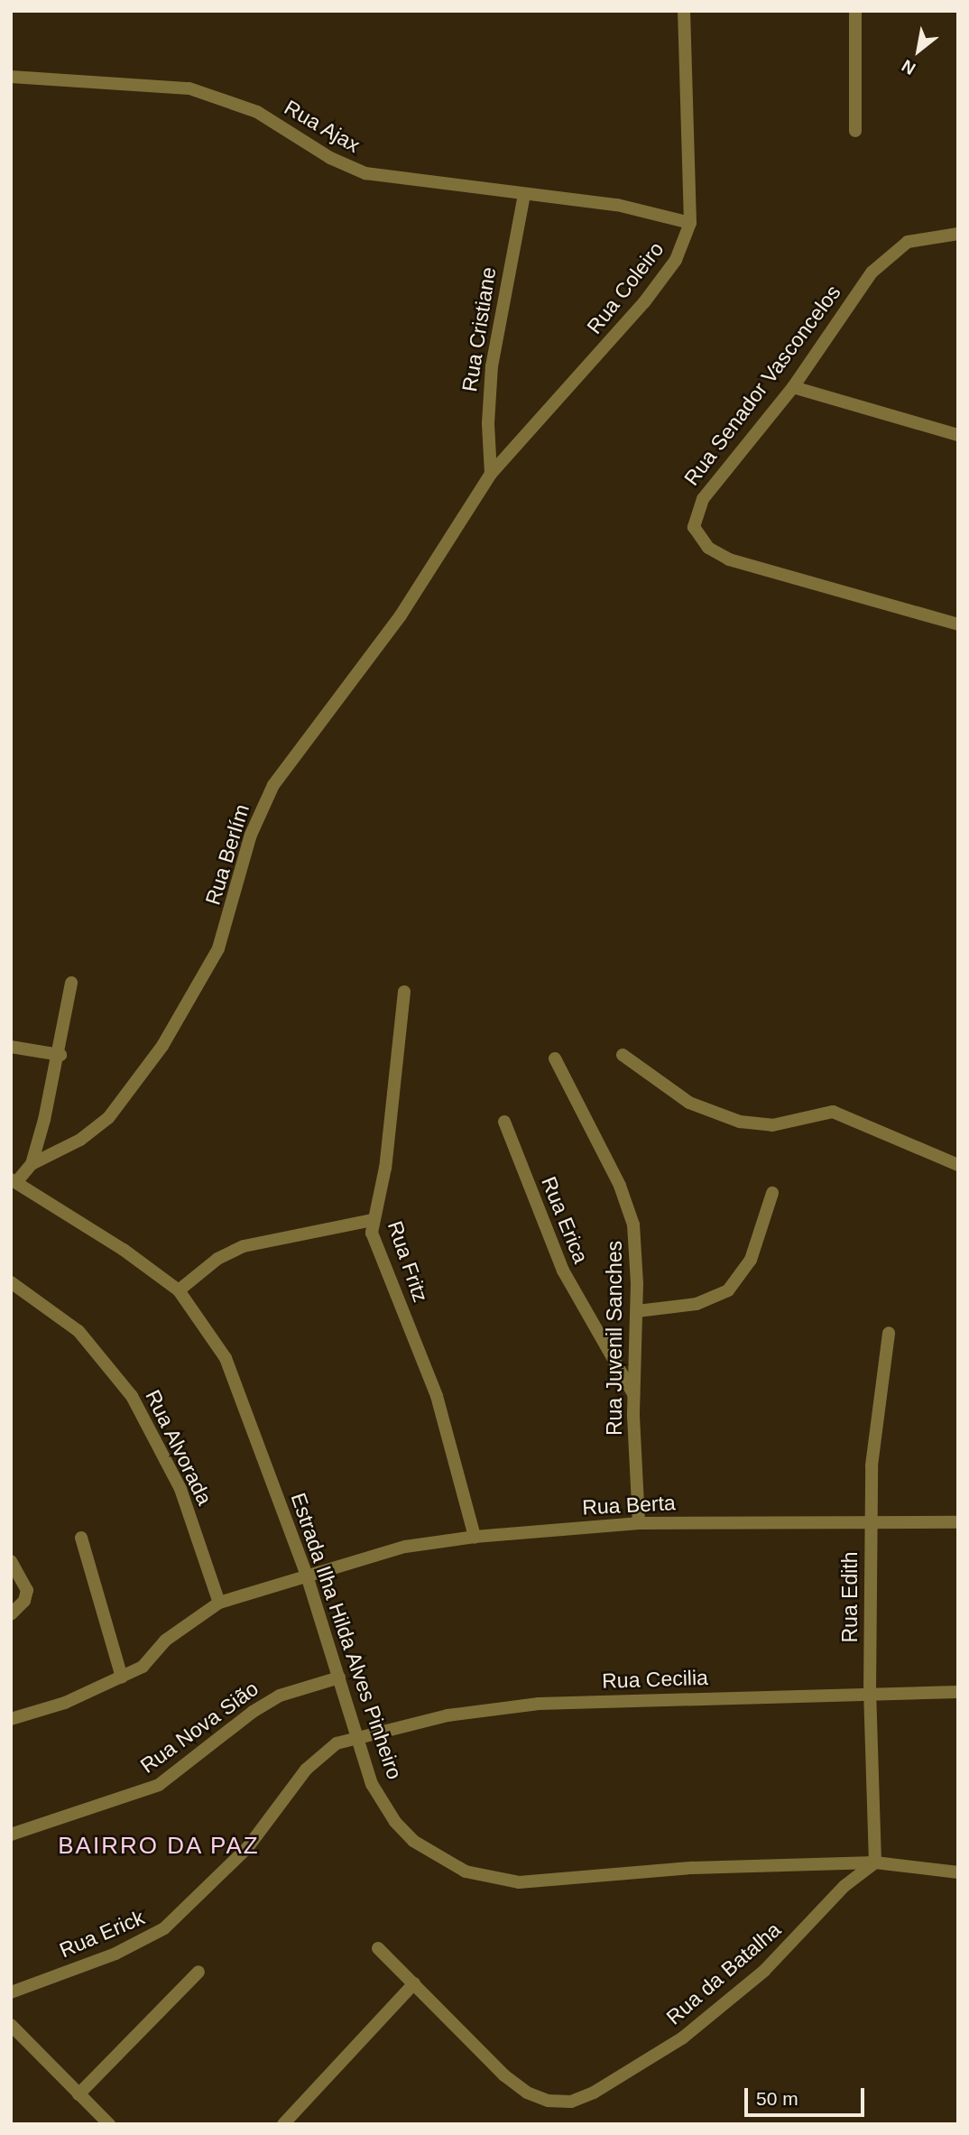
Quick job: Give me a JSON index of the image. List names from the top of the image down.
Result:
{
  "streets": {
    "street": [
      "Rua Ajax",
      "Rua Coleiro",
      "Rua Cristiane",
      "Rua Senador Vasconcelos",
      "Rua Berlím",
      "Rua Erica",
      "Rua Fritz",
      "Rua Juvenil Sanches",
      "Rua Alvorada",
      "Rua Berta",
      "Rua Edith",
      "Estrada Ilha Hilda Alves Pinheiro",
      "Rua Cecilia",
      "Rua Nova Sião",
      "Rua Erick",
      "Rua da Batalha"
    ]
  },
  "crossings": [
    ["Rua Ajax", "Rua Coleiro"],
    ["Rua Ajax", "Rua Cristiane"],
    ["Rua Coleiro", "Rua Cristiane"],
    ["Rua Coleiro", "Rua Berlím"],
    ["Rua Cristiane", "Rua Berlím"],
    ["Rua Erica", "Rua Juvenil Sanches"],
    ["Rua Fritz", "Rua Berta"],
    ["Rua Juvenil Sanches", "Rua Berta"],
    ["Rua Alvorada", "Rua Berta"],
    ["Rua Berta", "Rua Edith"],
    ["Rua Berta", "Estrada Ilha Hilda Alves Pinheiro"],
    ["Rua Edith", "Estrada Ilha Hilda Alves Pinheiro"],
    ["Rua Edith", "Rua Cecilia"],
    ["Rua Edith", "Rua da Batalha"],
    ["Estrada Ilha Hilda Alves Pinheiro", "Rua Cecilia"],
    ["Estrada Ilha Hilda Alves Pinheiro", "Rua Nova Sião"],
    ["Estrada Ilha Hilda Alves Pinheiro", "Rua Erick"],
    ["Estrada Ilha Hilda Alves Pinheiro", "Rua da Batalha"],
    ["Rua Cecilia", "Rua Erick"]
  ],
  "districts": ["BAIRRO DA PAZ"],
  "scale_bar": "50 m",
  "north": "bottom left"
}
